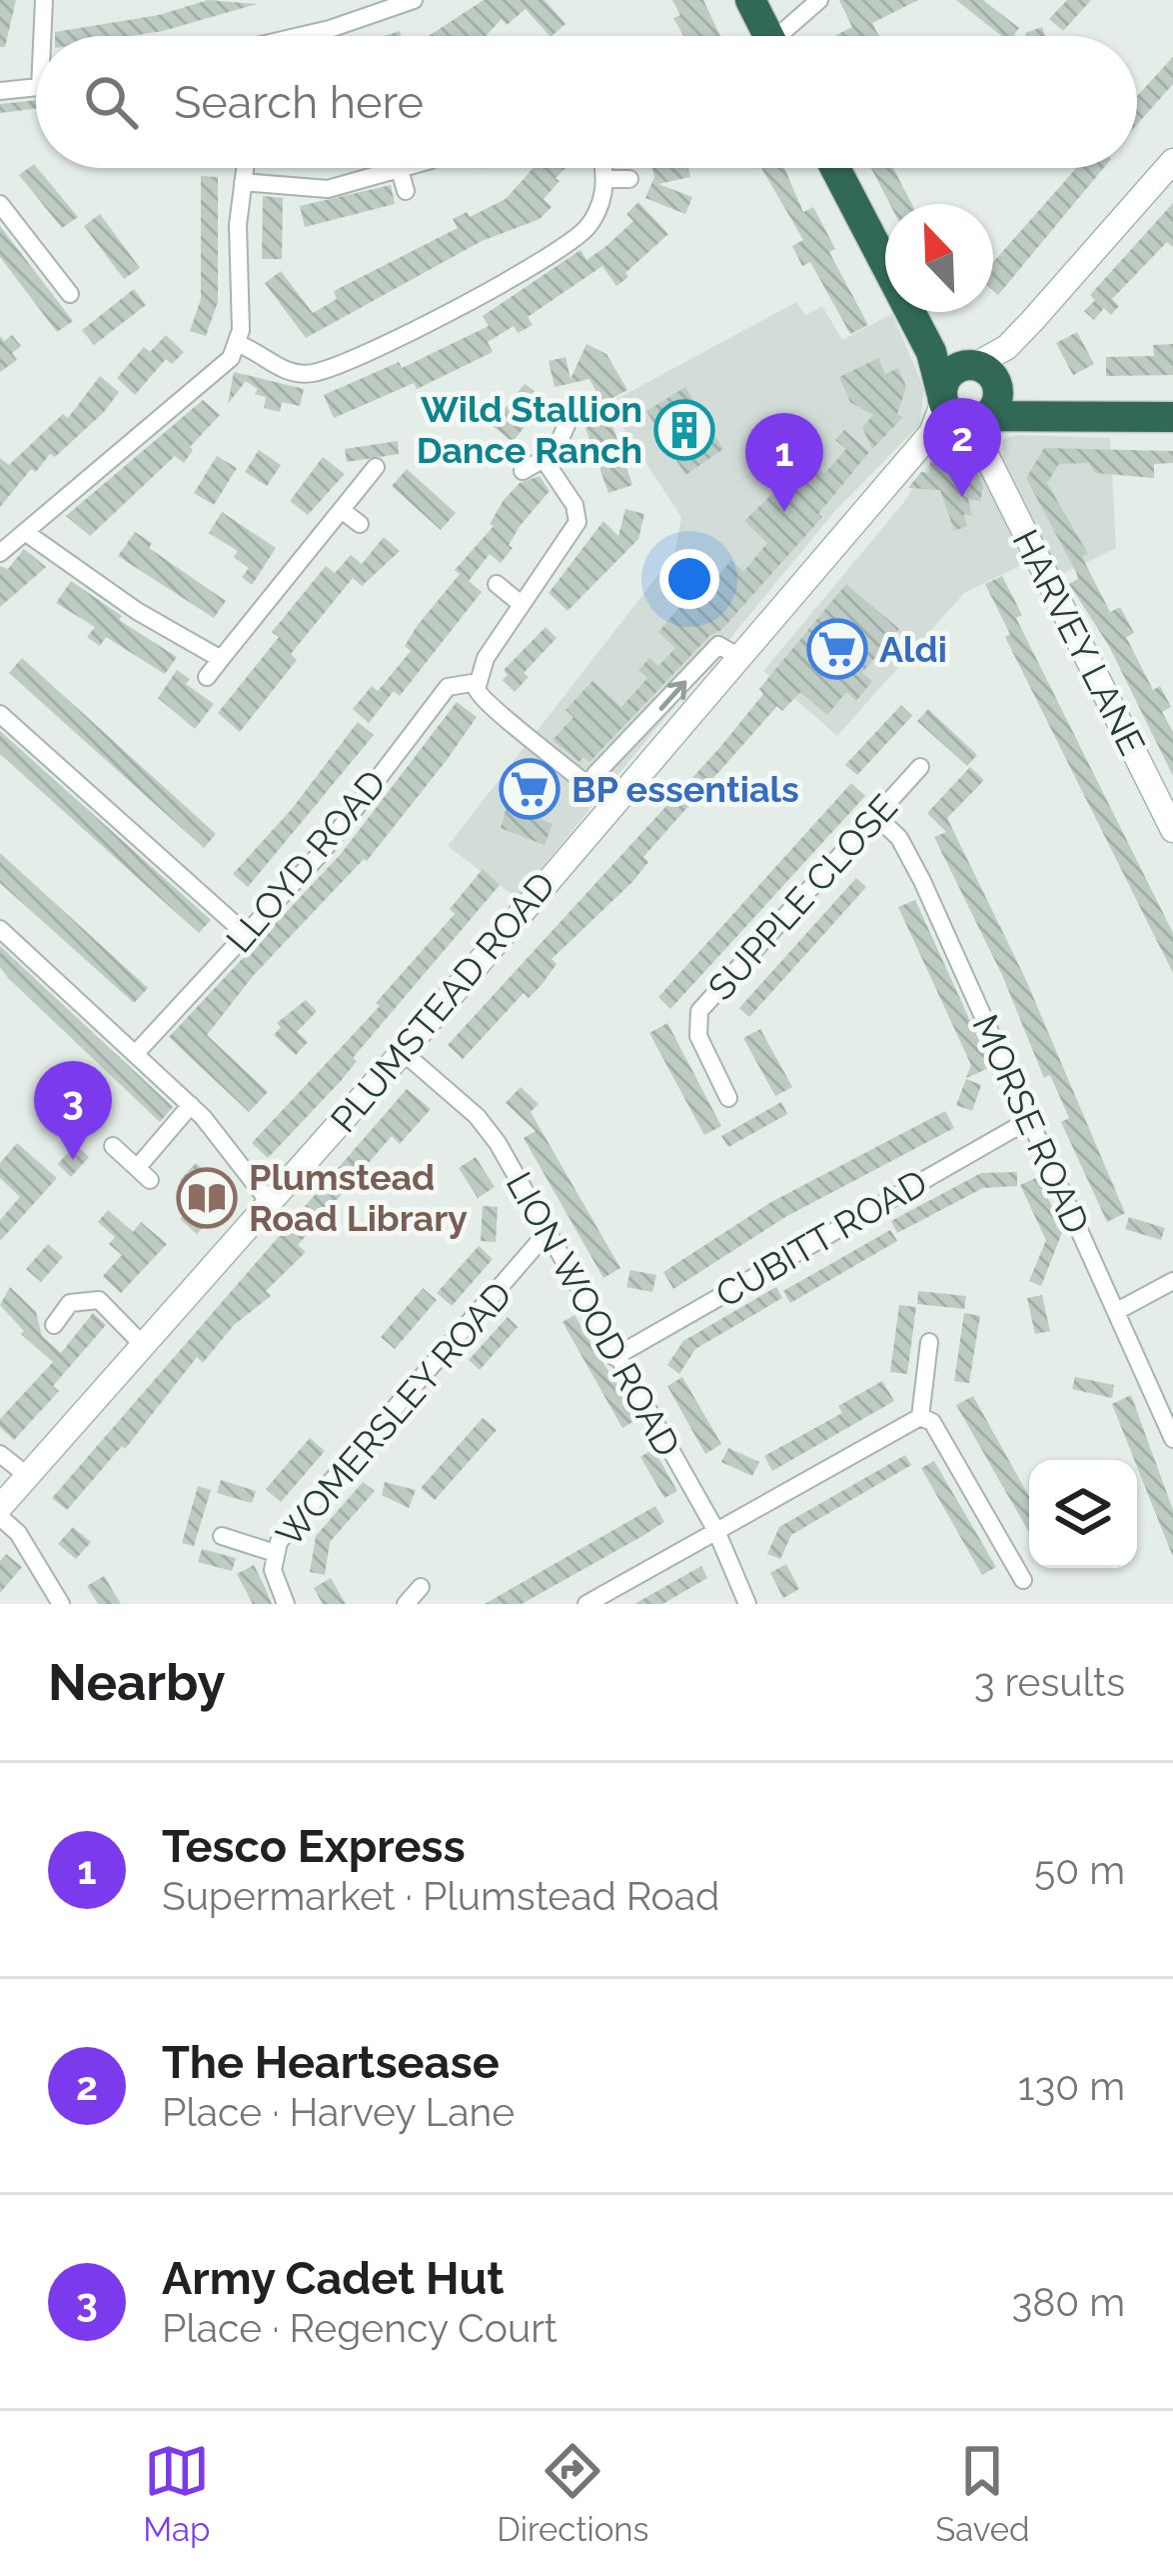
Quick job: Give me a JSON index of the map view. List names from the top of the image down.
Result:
{
  "streets": {
    "main road": ["HARVEY LANE", "PLUMSTEAD ROAD"],
    "street": [
      "LLOYD ROAD",
      "SUPPLE CLOSE",
      "MORSE ROAD",
      "CUBITT ROAD",
      "LION WOOD ROAD",
      "WOMERSLEY ROAD"
    ]
  },
  "crossings": [
    ["HARVEY LANE", "PLUMSTEAD ROAD"],
    ["SUPPLE CLOSE", "MORSE ROAD"],
    ["PLUMSTEAD ROAD", "LION WOOD ROAD"],
    ["MORSE ROAD", "CUBITT ROAD"],
    ["CUBITT ROAD", "LION WOOD ROAD"],
    ["LION WOOD ROAD", "WOMERSLEY ROAD"]
  ],
  "places": {
    "building": ["Wild Stallion Dance Ranch"],
    "supermarket": ["Aldi", "BP essentials"],
    "library": ["Plumstead Road Library"]
  },
  "north": "top left",
  "page": {
    "search": "Search here",
    "pins": ["2", "1", "3"],
    "heading": ["Nearby", "3 results"],
    "list": [
      {
        "mark": "1",
        "name": "Tesco Express",
        "note": "Supermarket · Plumstead Road",
        "value": "50 m"
      },
      {
        "mark": "2",
        "name": "The Heartsease",
        "note": "Place · Harvey Lane",
        "value": "130 m"
      },
      {
        "mark": "3",
        "name": "Army Cadet Hut",
        "note": "Place · Regency Court",
        "value": "380 m"
      }
    ],
    "nav": ["Map", "Directions", "Saved"]
  }
}
